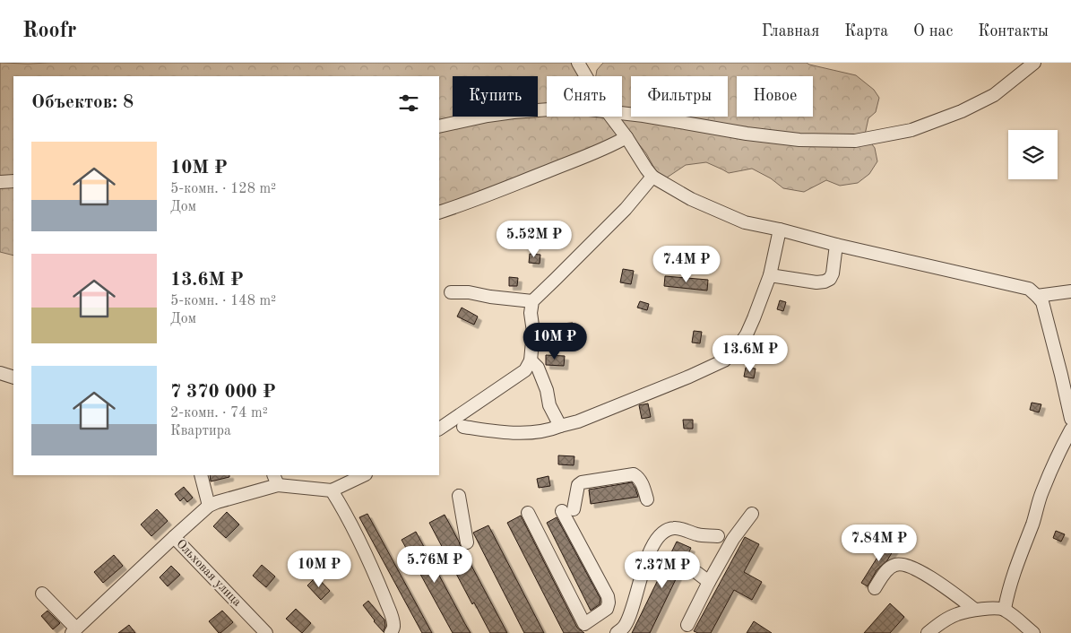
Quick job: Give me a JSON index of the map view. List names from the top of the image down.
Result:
{
  "streets": {
    "street": ["Ольховая улица"]
  },
  "page": {
    "header": "Roofr",
    "nav": [
      "Главная",
      "Карта",
      "О нас",
      "Контакты"
    ],
    "chip": [
      "Купить",
      "Снять",
      "Фильтры",
      "Новое"
    ],
    "heading": "Объектов: 8",
    "list": [
      {
        "name": "10M ₽",
        "note": "5-комн. · 128 m² · Дом"
      },
      {
        "name": "13.6M ₽",
        "note": "5-комн. · 148 m² · Дом"
      },
      {
        "name": "7 370 000 ₽",
        "note": "2-комн. · 74 m² · Квартира"
      }
    ],
    "price": [
      "5.52M ₽",
      "7.4M ₽",
      "10M ₽",
      "13.6M ₽",
      "7.84M ₽",
      "5.76M ₽",
      "10M ₽",
      "7.37M ₽"
    ]
  }
}
